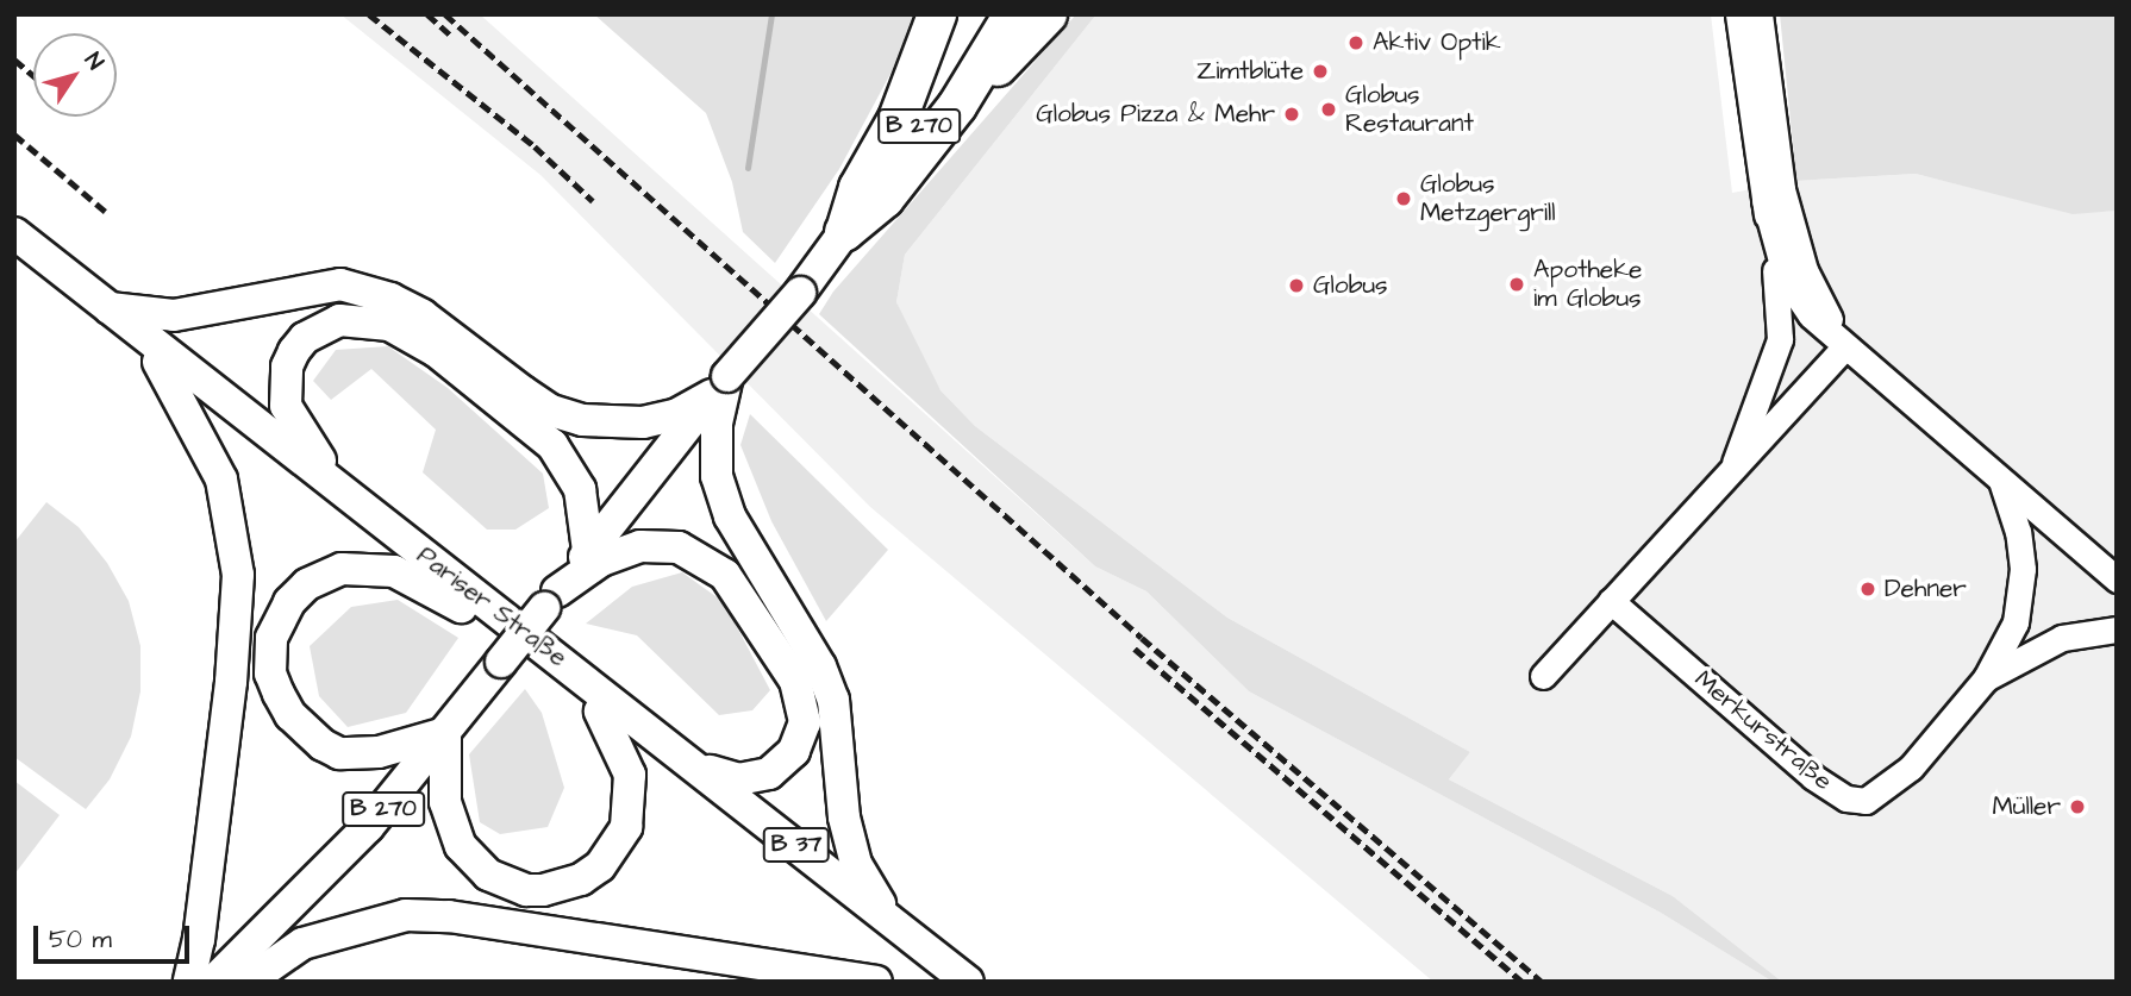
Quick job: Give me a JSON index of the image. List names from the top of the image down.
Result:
{
  "streets": {
    "highway": ["B 270"],
    "main road": ["Pariser Straße", "B 37"],
    "street": ["Merkurstraße"]
  },
  "crossings": [
    ["B 270", "Pariser Straße"]
  ],
  "places": [
    "Aktiv Optik",
    "Zimtblüte",
    "Globus Restaurant",
    "Globus Pizza & Mehr",
    "Globus Metzgergrill",
    "Apotheke im Globus",
    "Globus",
    "Dehner",
    "Müller"
  ],
  "scale_bar": "50 m",
  "north": "top right"
}
